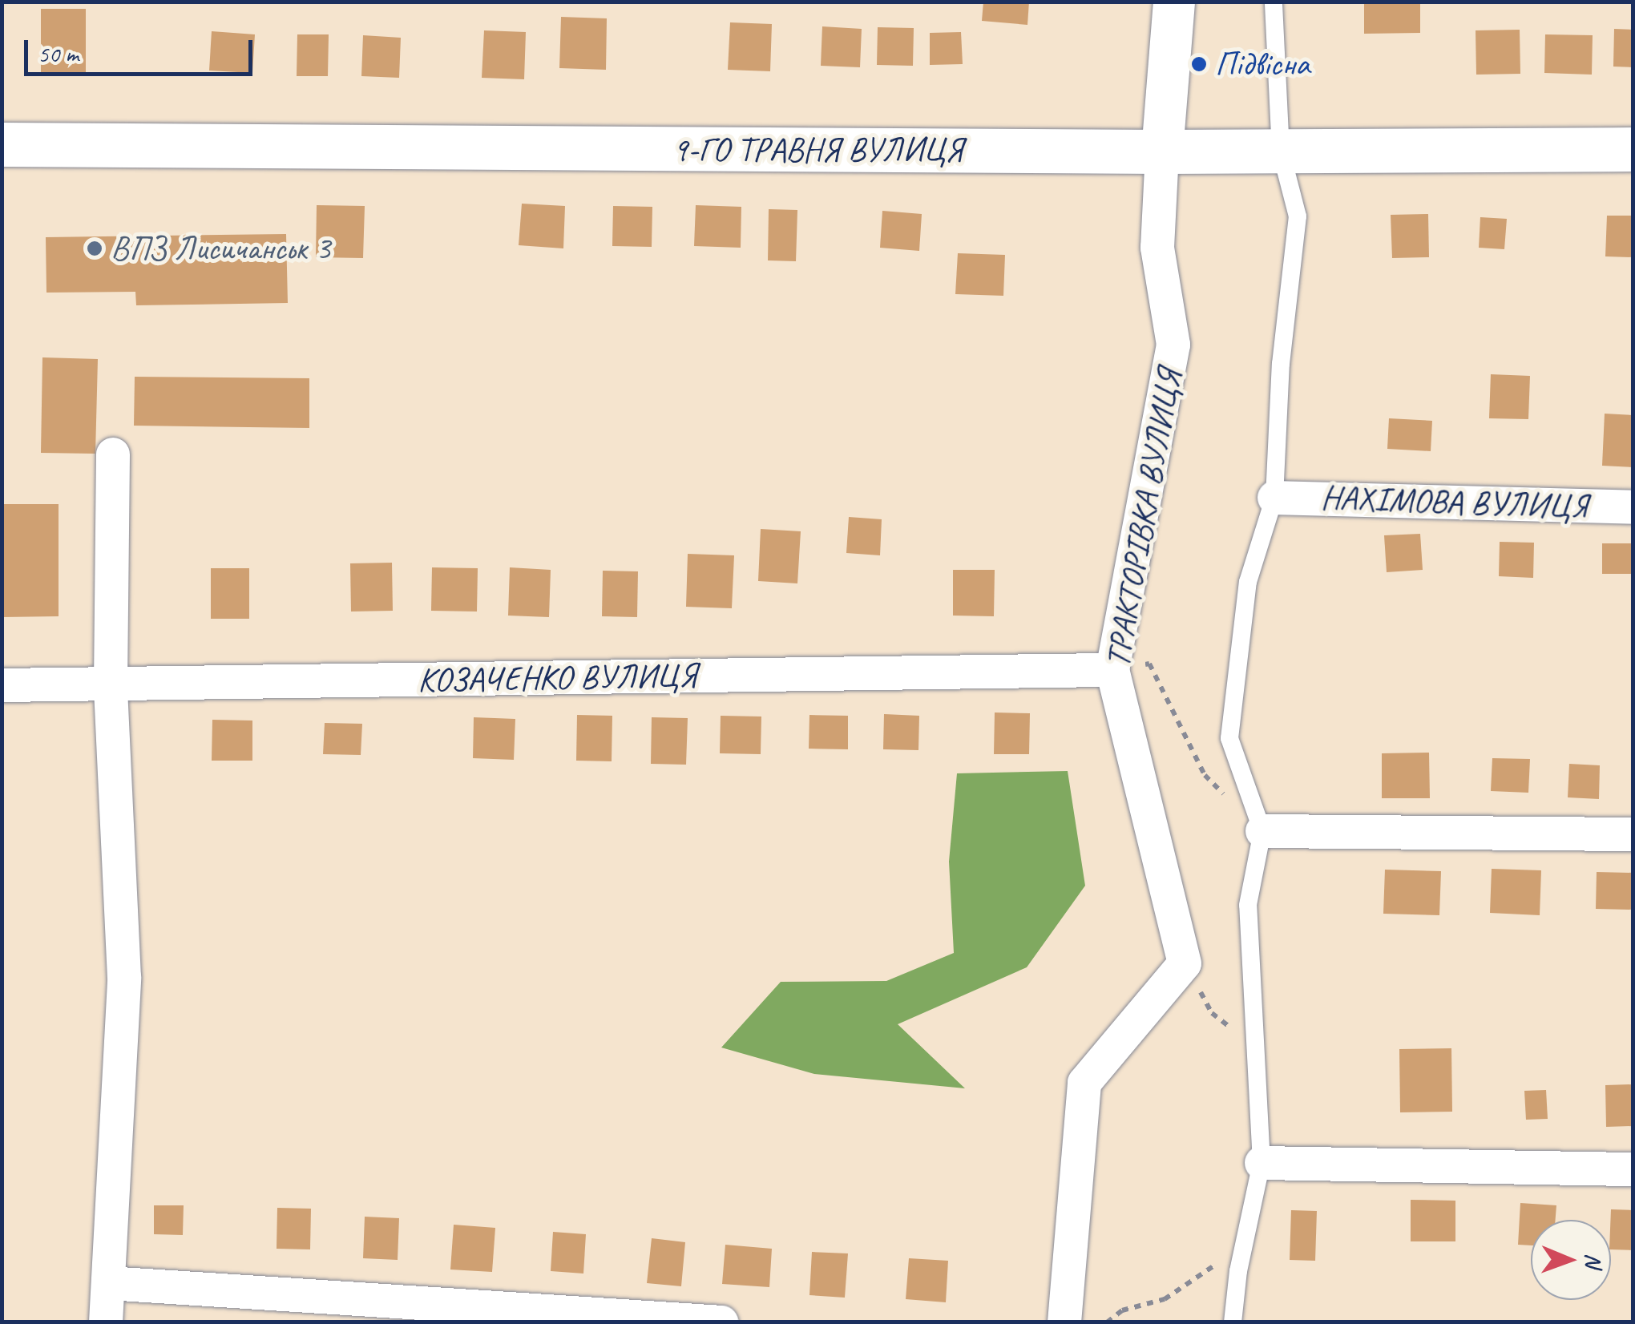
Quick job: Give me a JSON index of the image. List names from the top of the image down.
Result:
{
  "streets": {
    "main road": ["9-ГО ТРАВНЯ ВУЛИЦЯ"],
    "street": ["НАХІМОВА ВУЛИЦЯ", "ТРАКТОРІВКА ВУЛИЦЯ", "КОЗАЧЕНКО ВУЛИЦЯ"]
  },
  "crossings": [
    ["9-ГО ТРАВНЯ ВУЛИЦЯ", "ТРАКТОРІВКА ВУЛИЦЯ"],
    ["ТРАКТОРІВКА ВУЛИЦЯ", "КОЗАЧЕНКО ВУЛИЦЯ"]
  ],
  "places": ["Підвісна", "ВПЗ Лисичанськ 3"],
  "scale_bar": "50 m",
  "north": "right"
}
